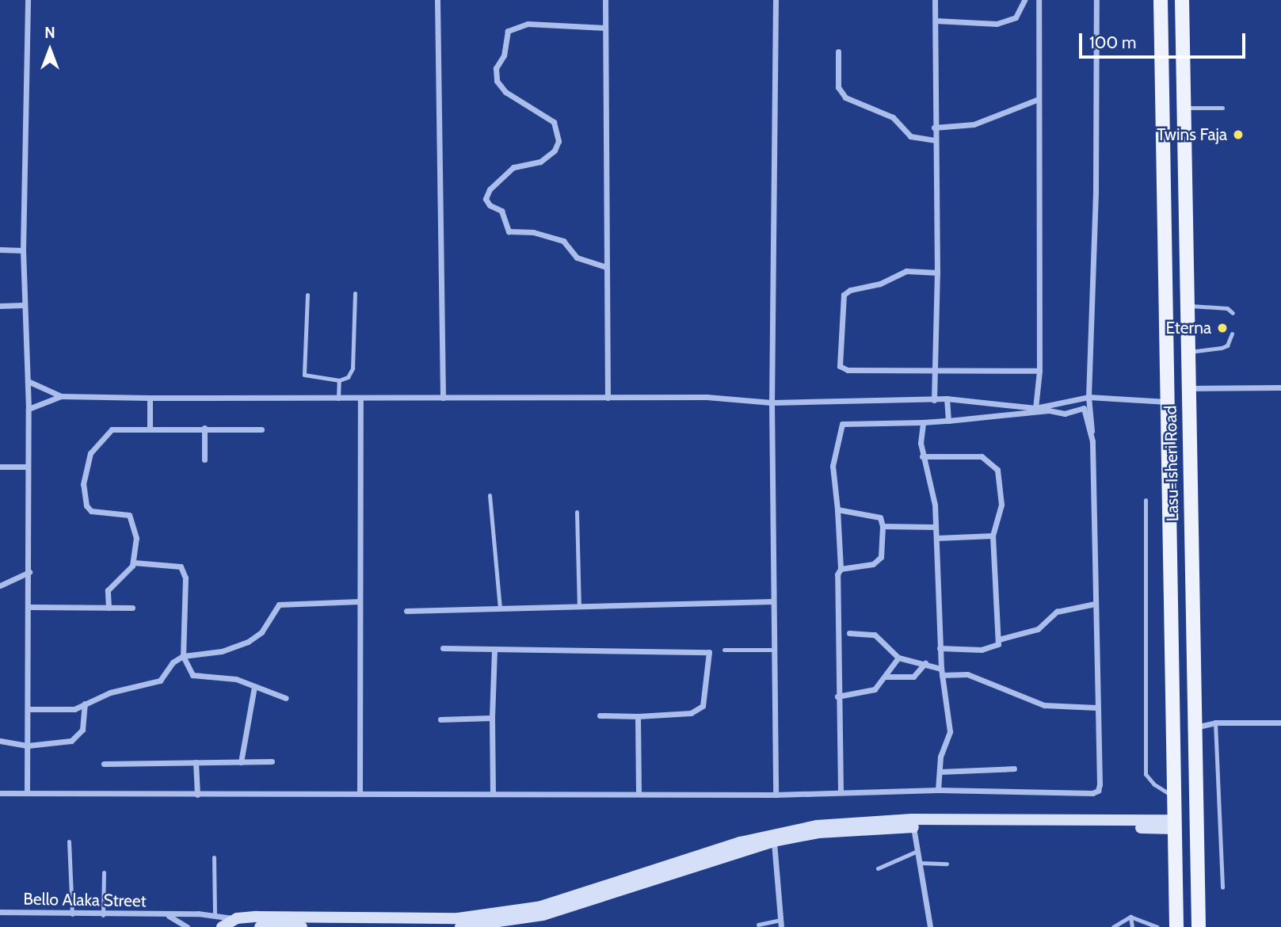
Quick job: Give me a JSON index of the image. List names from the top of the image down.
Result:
{
  "streets": {
    "main road": ["Lasu-Isheri Road"],
    "street": ["Bello Alaka Street"]
  },
  "places": ["Twins Faja", "Eterna"],
  "scale_bar": "100 m",
  "north": "top"
}
